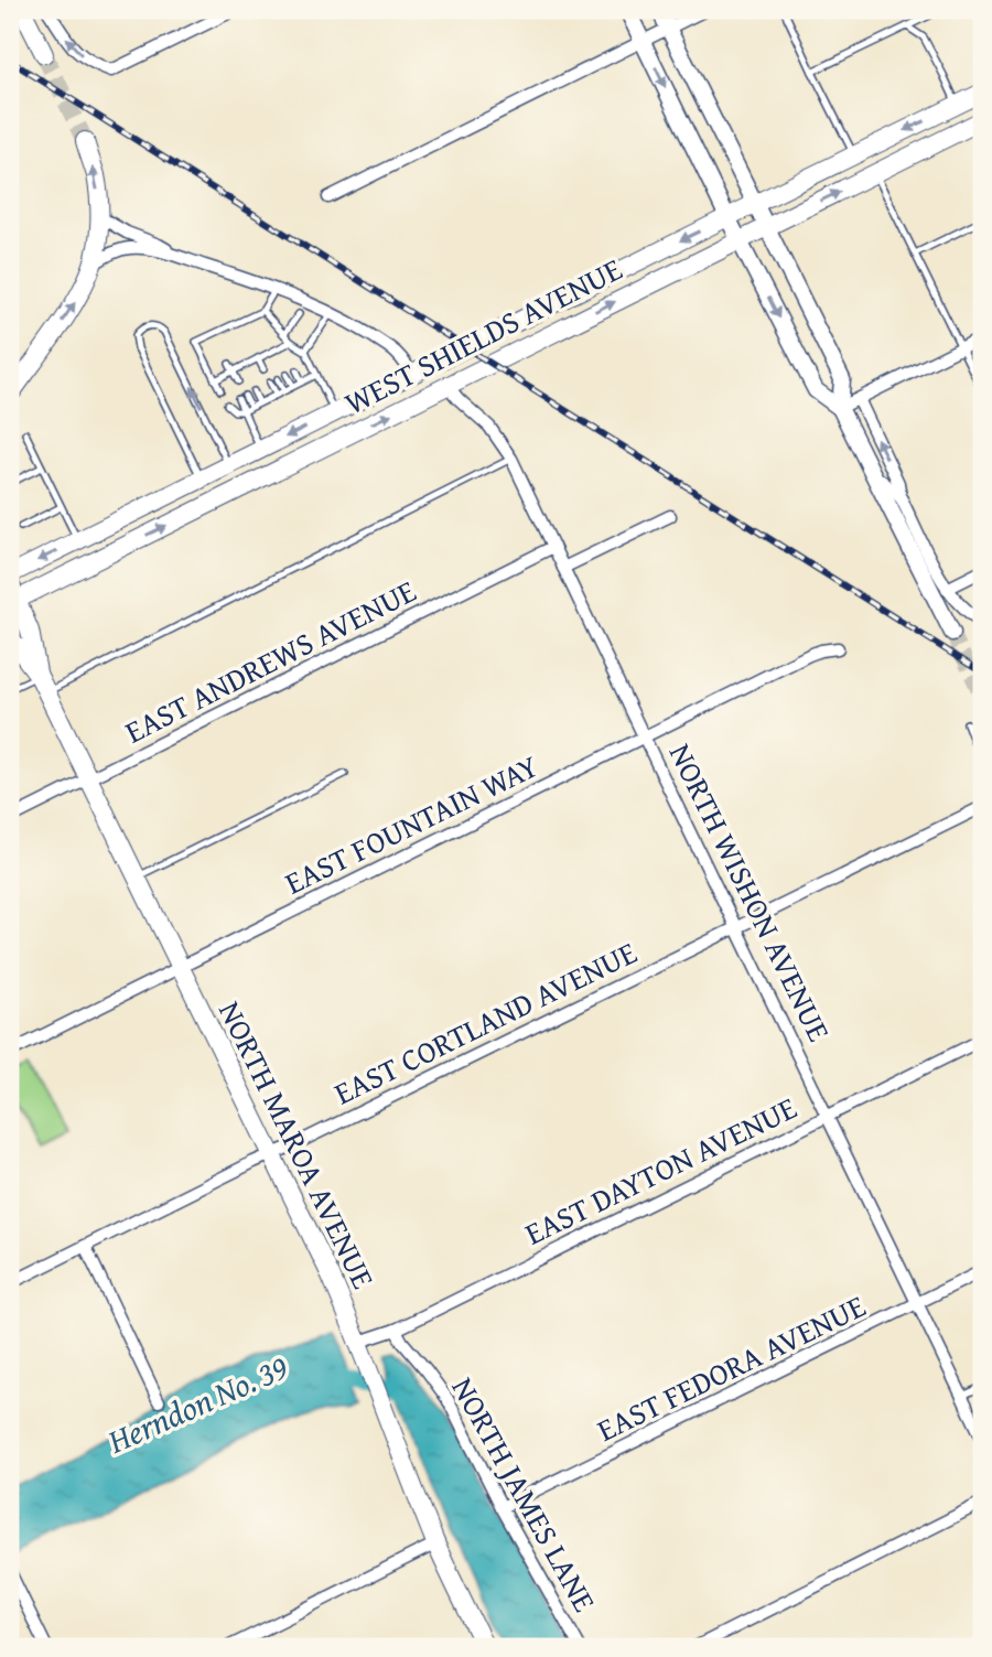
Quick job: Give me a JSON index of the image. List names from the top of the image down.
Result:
{
  "streets": {
    "main road": ["WEST SHIELDS AVENUE", "NORTH MAROA AVENUE"],
    "street": [
      "EAST ANDREWS AVENUE",
      "EAST FOUNTAIN WAY",
      "NORTH WISHON AVENUE",
      "EAST CORTLAND AVENUE",
      "EAST DAYTON AVENUE",
      "EAST FEDORA AVENUE",
      "NORTH JAMES LANE"
    ]
  },
  "crossings": [
    ["WEST SHIELDS AVENUE", "NORTH WISHON AVENUE"],
    ["WEST SHIELDS AVENUE", "NORTH MAROA AVENUE"],
    ["EAST ANDREWS AVENUE", "NORTH WISHON AVENUE"],
    ["EAST ANDREWS AVENUE", "NORTH MAROA AVENUE"],
    ["EAST FOUNTAIN WAY", "NORTH WISHON AVENUE"],
    ["EAST FOUNTAIN WAY", "NORTH MAROA AVENUE"],
    ["NORTH WISHON AVENUE", "EAST CORTLAND AVENUE"],
    ["NORTH WISHON AVENUE", "EAST DAYTON AVENUE"],
    ["NORTH WISHON AVENUE", "EAST FEDORA AVENUE"],
    ["EAST CORTLAND AVENUE", "NORTH MAROA AVENUE"],
    ["NORTH MAROA AVENUE", "EAST DAYTON AVENUE"],
    ["EAST DAYTON AVENUE", "NORTH JAMES LANE"],
    ["EAST FEDORA AVENUE", "NORTH JAMES LANE"]
  ],
  "water": ["Herndon No. 39"]
}
